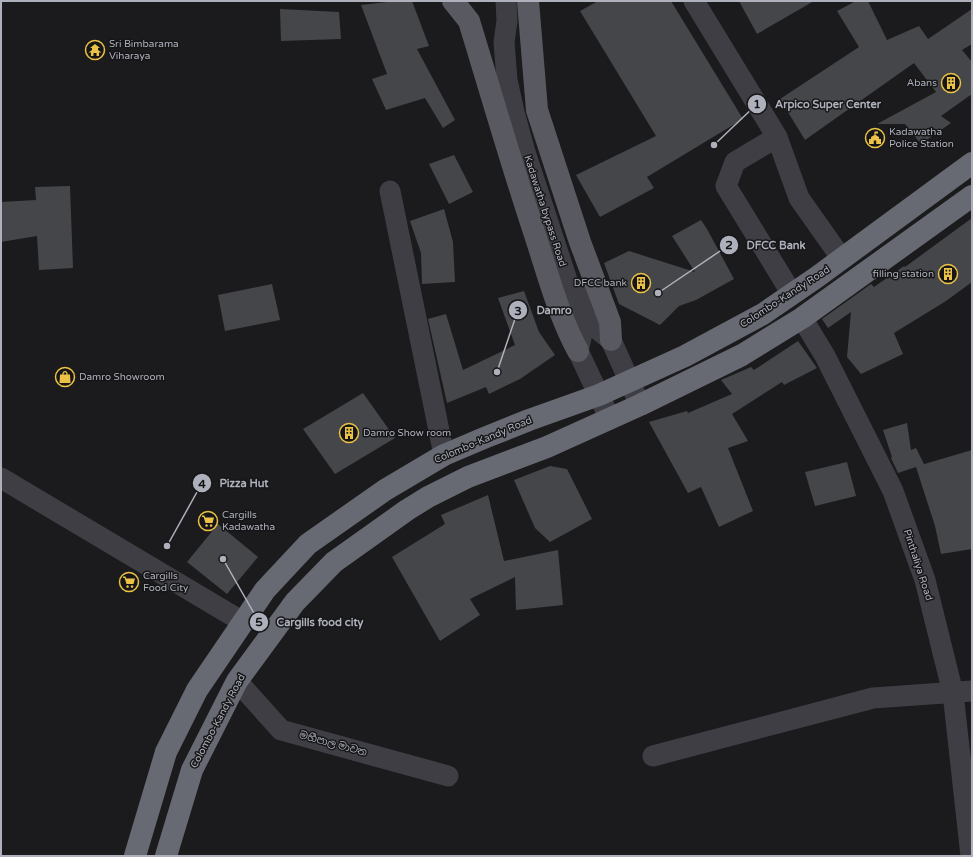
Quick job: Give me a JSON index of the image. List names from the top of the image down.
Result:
{
  "streets": {
    "highway": ["Colombo-Kandy Road"],
    "street": ["Kadawatha bypass Road", "Pinthaliya Road", "මහීපාල මාවත"]
  },
  "crossings": [
    ["Kadawatha bypass Road", "Colombo-Kandy Road"],
    ["Colombo-Kandy Road", "Pinthaliya Road"],
    ["Colombo-Kandy Road", "මහීපාල මාවත"]
  ],
  "places": {
    "temple": ["Sri Bimbarama Viharaya"],
    "building": [
      "Abans",
      "filling station",
      "DFCC bank",
      "Damro Show room"
    ],
    "public building": ["Kadawatha Police Station"],
    "other": [
      "Arpico Super Center",
      "DFCC Bank",
      "Damro",
      "Pizza Hut",
      "Cargills food city"
    ],
    "shop": ["Damro Showroom"],
    "supermarket": ["Cargills Kadawatha", "Cargills Food City"]
  }
}
